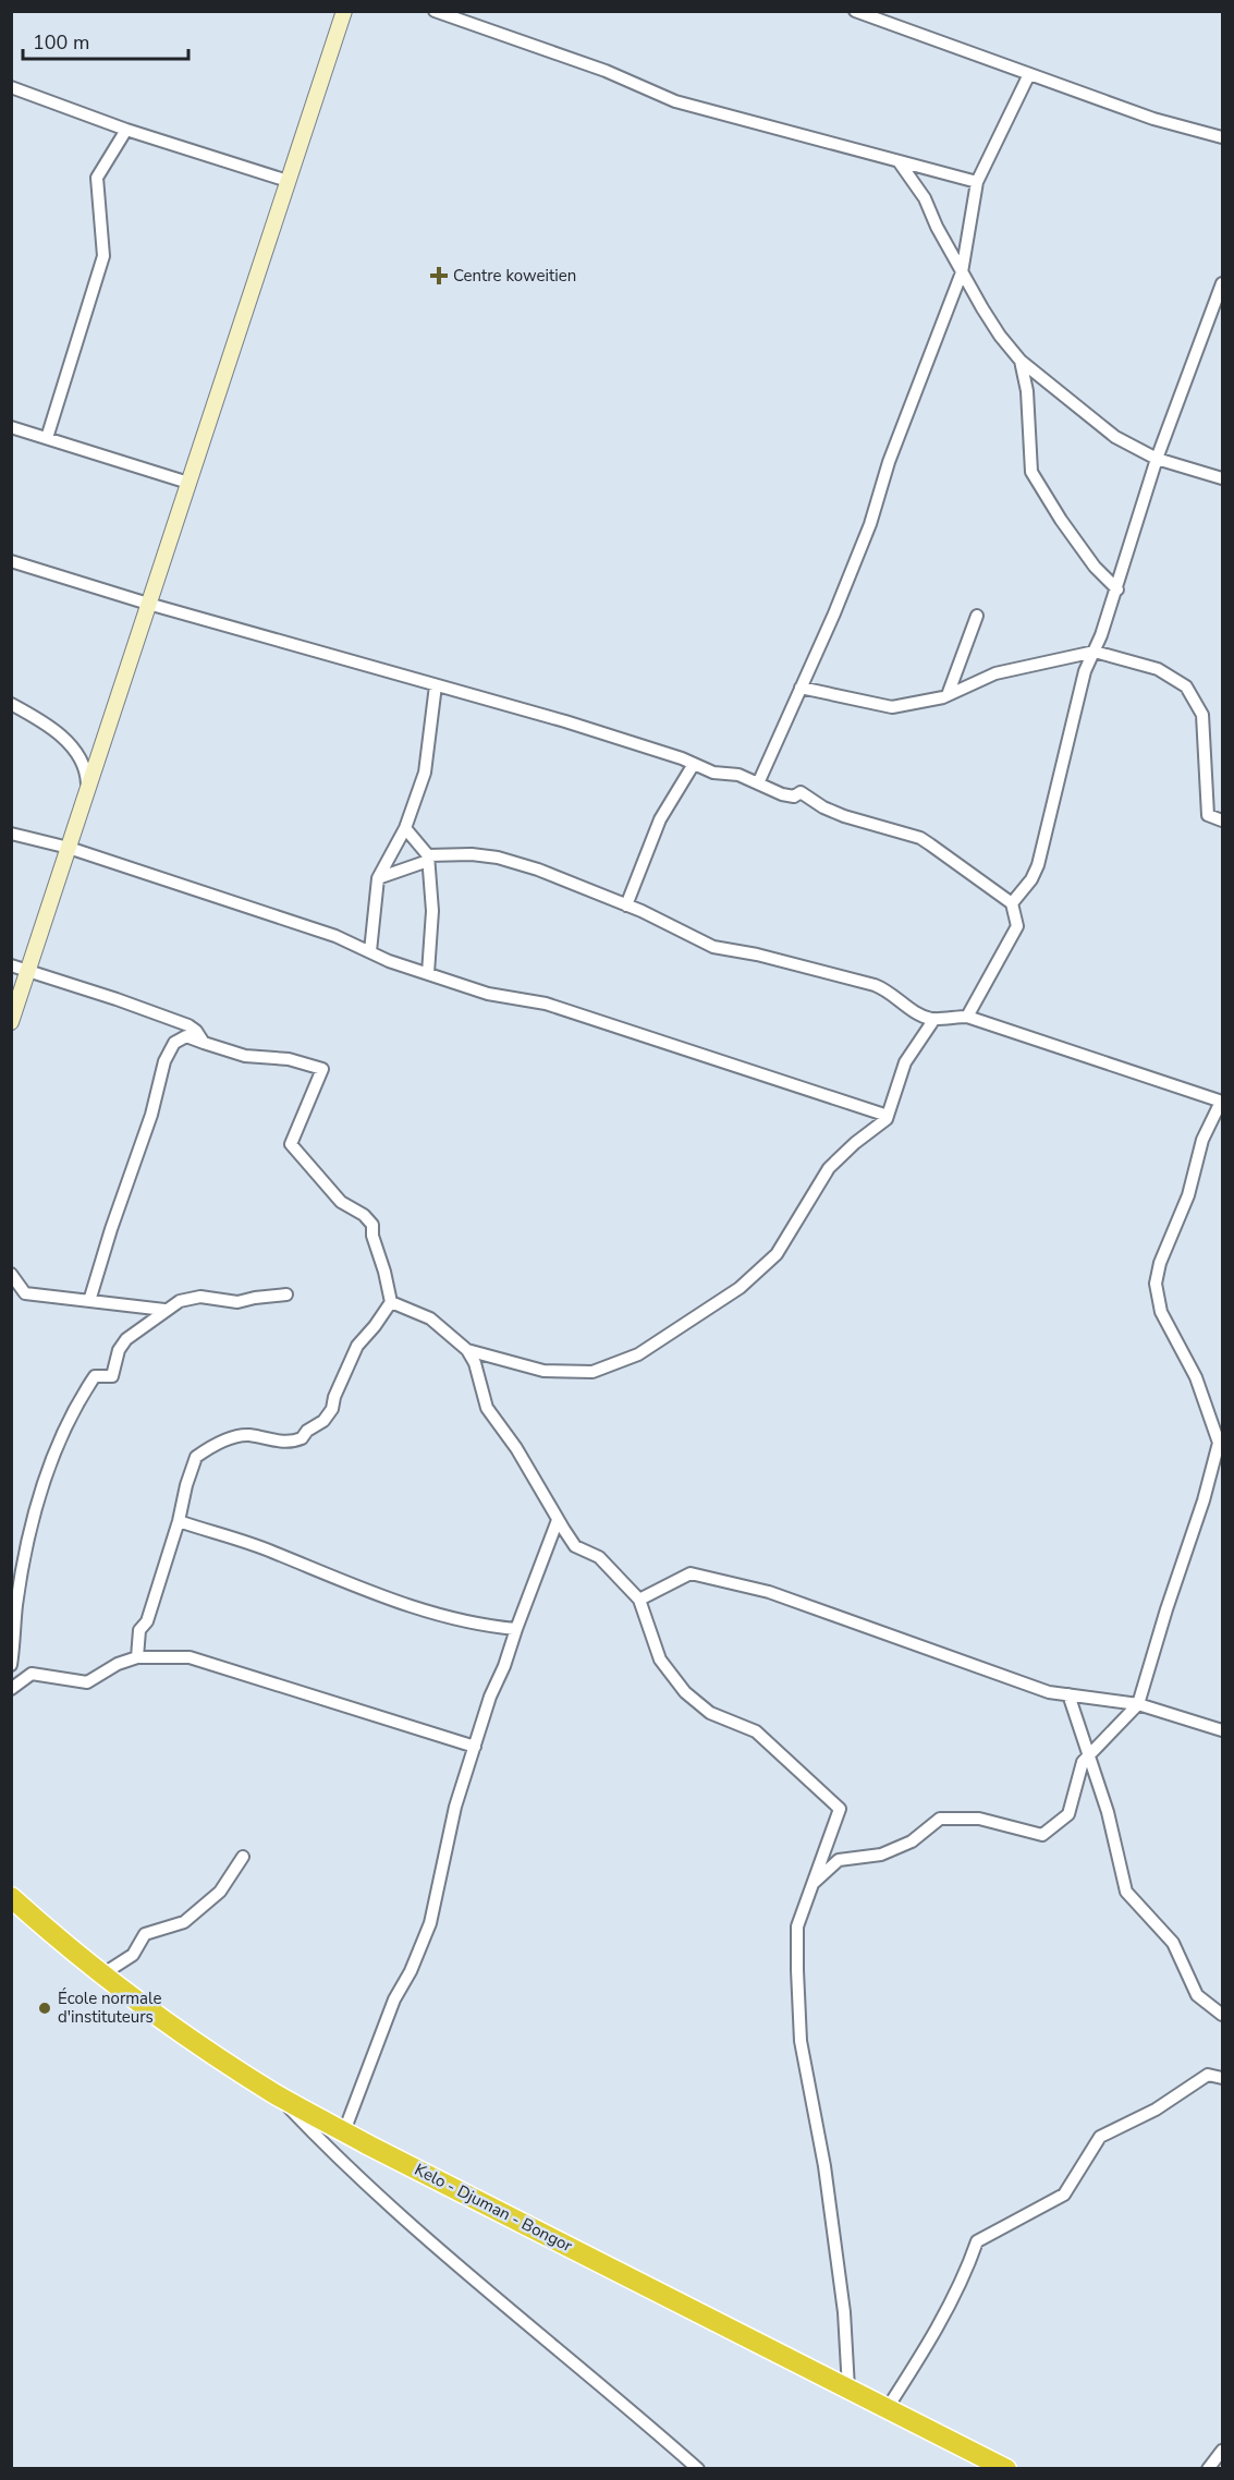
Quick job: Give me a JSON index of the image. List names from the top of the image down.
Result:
{
  "streets": {
    "highway": ["Kelo - Djuman - Bongor"]
  },
  "places": {
    "health": ["Centre koweitien"],
    "other": ["École normale d'instituteurs"]
  },
  "scale_bar": "100 m"
}
